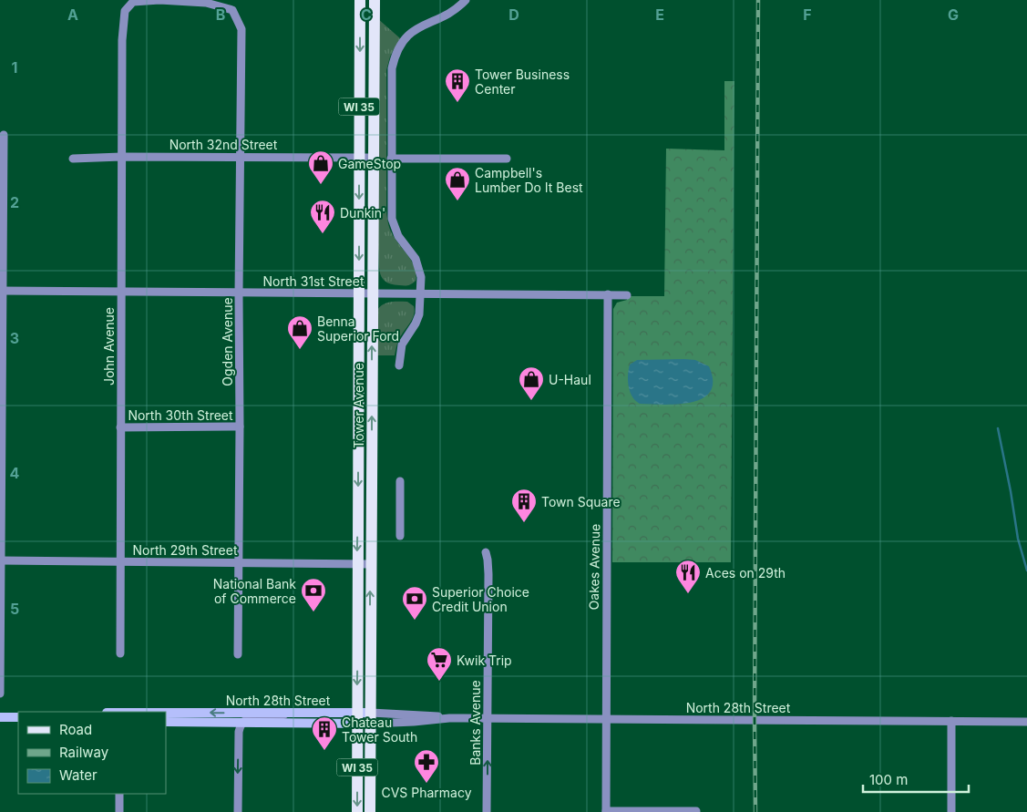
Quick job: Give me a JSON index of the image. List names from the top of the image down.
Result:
{
  "streets": {
    "main road": ["WI 35", "Tower Avenue", "North 28th Street"],
    "street": [
      "North 32nd Street",
      "North 31st Street",
      "Ogden Avenue",
      "John Avenue",
      "North 30th Street",
      "North 29th Street",
      "Oakes Avenue",
      "Banks Avenue"
    ]
  },
  "crossings": [
    ["North 32nd Street", "Ogden Avenue"],
    ["North 32nd Street", "John Avenue"],
    ["North 32nd Street", "Tower Avenue"],
    ["North 31st Street", "Ogden Avenue"],
    ["North 31st Street", "John Avenue"],
    ["North 31st Street", "Tower Avenue"],
    ["North 31st Street", "Oakes Avenue"],
    ["Ogden Avenue", "John Avenue"],
    ["Ogden Avenue", "North 30th Street"],
    ["Ogden Avenue", "North 29th Street"],
    ["John Avenue", "North 30th Street"],
    ["John Avenue", "North 29th Street"],
    ["Tower Avenue", "North 29th Street"],
    ["Tower Avenue", "North 28th Street"],
    ["Oakes Avenue", "North 28th Street"],
    ["North 28th Street", "Banks Avenue"]
  ],
  "one_way": ["Banks Avenue"],
  "places": {
    "building": ["Tower Business Center", "Town Square", "Chateau Tower South"],
    "shop": [
      "GameStop",
      "Campbell's Lumber Do It Best",
      "Benna Superior Ford",
      "U-Haul"
    ],
    "restaurant": ["Dunkin'", "Aces on 29th"],
    "bank": ["National Bank of Commerce", "Superior Choice Credit Union"],
    "supermarket": ["Kwik Trip"],
    "pharmacy": ["CVS Pharmacy"]
  },
  "legend": ["Road", "Railway", "Water"],
  "scale_bar": "100 m",
  "grid": {
    "columns": [
      "A",
      "B",
      "C",
      "D",
      "E",
      "F",
      "G"
    ],
    "rows": [
      "1",
      "2",
      "3",
      "4",
      "5"
    ]
  }
}
